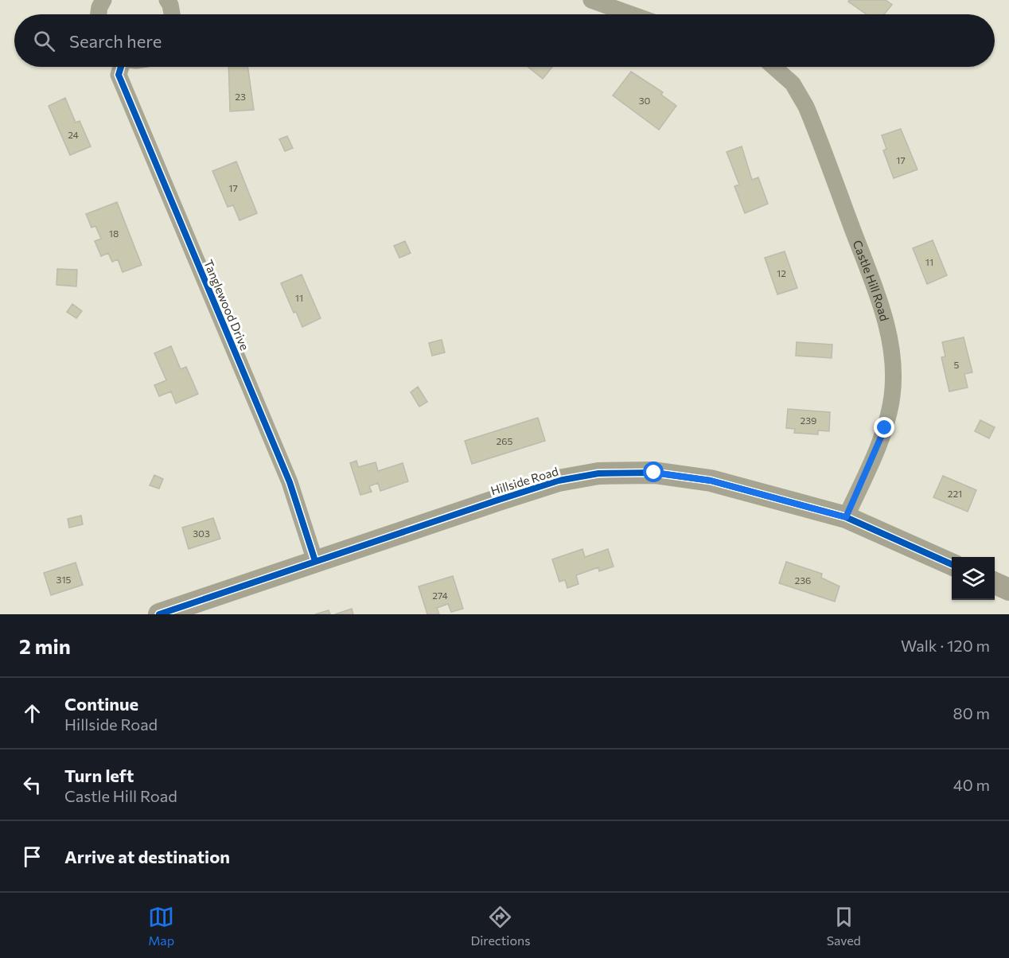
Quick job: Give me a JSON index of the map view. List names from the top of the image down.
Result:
{
  "streets": {
    "street": ["Castle Hill Road", "Tanglewood Drive", "Hillside Road"]
  },
  "crossings": [
    ["Castle Hill Road", "Hillside Road"],
    ["Tanglewood Drive", "Hillside Road"]
  ],
  "house_numbers": [
    "23",
    "30",
    "24",
    "17",
    "17",
    "18",
    "11",
    "12",
    "11",
    "5",
    "239",
    "265",
    "221",
    "303",
    "315",
    "236",
    "274"
  ],
  "page": {
    "search": "Search here",
    "heading": ["2 min", "Walk · 120 m"],
    "list": [
      ["Continue", "Hillside Road", "80 m"],
      ["Turn left", "Castle Hill Road", "40 m"],
      "Arrive at destination"
    ],
    "nav": ["Map", "Directions", "Saved"]
  }
}
